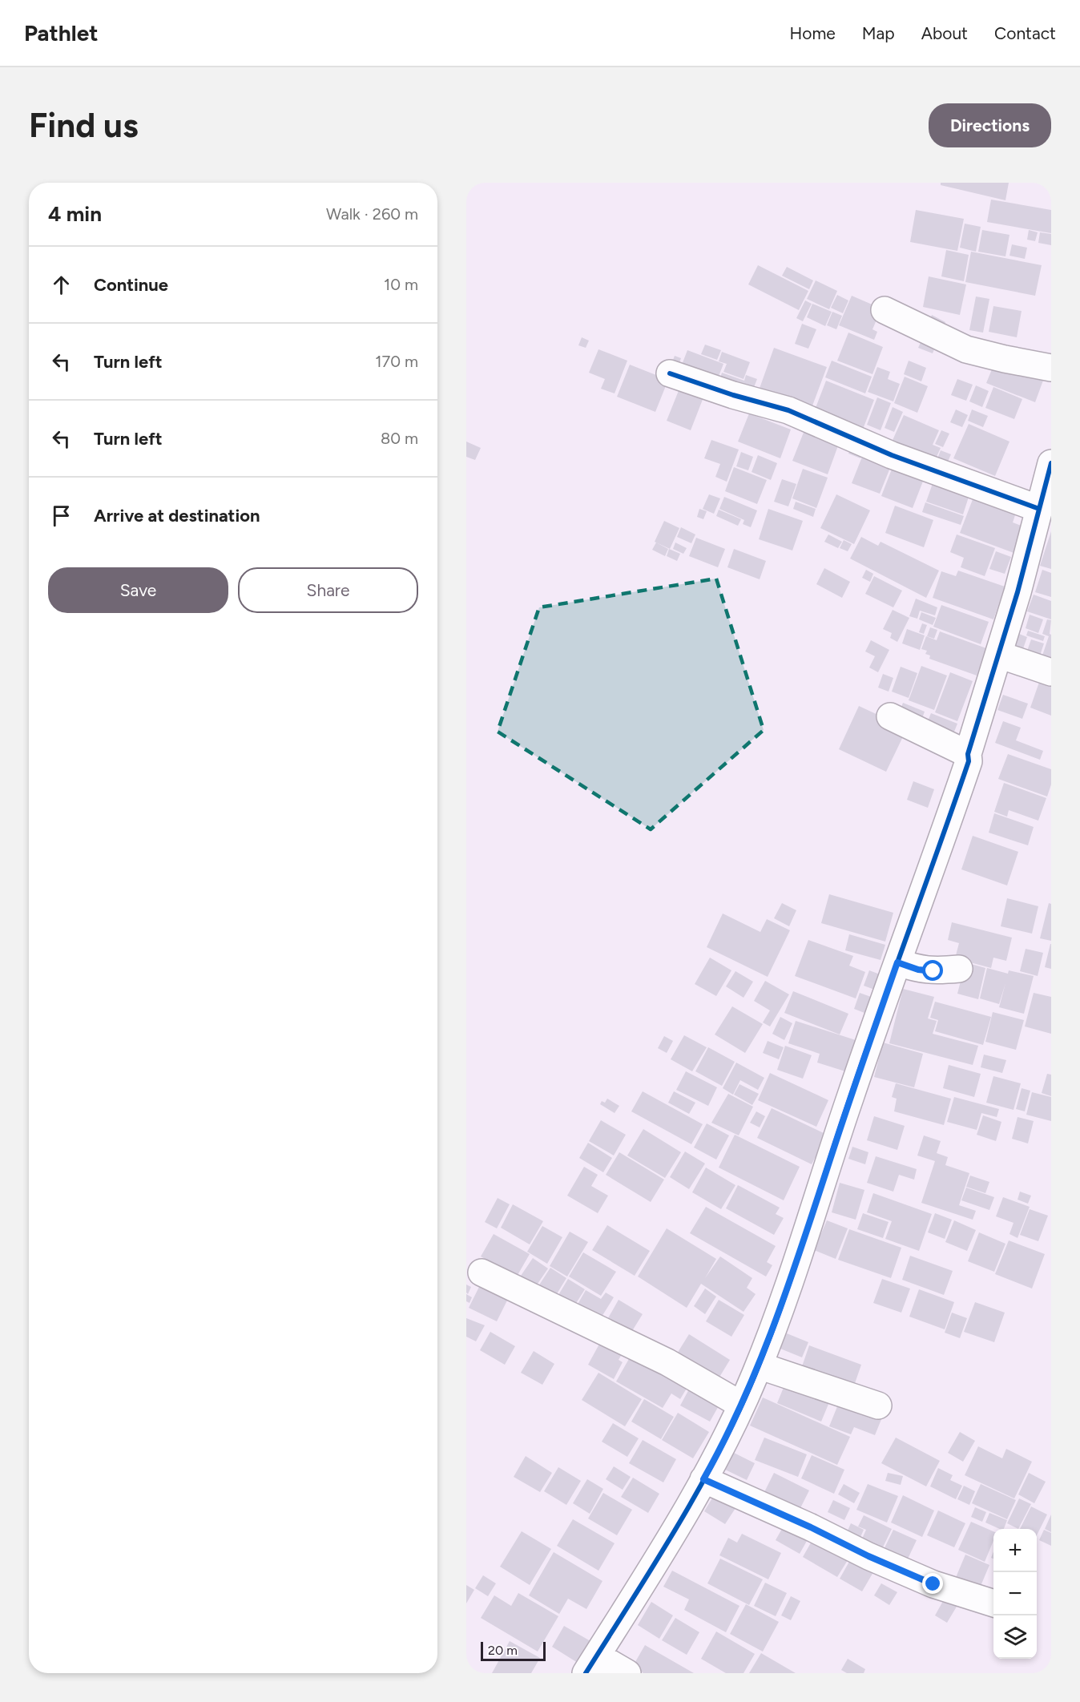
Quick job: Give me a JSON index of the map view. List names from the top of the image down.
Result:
{
  "scale_bar": "20 m",
  "page": {
    "header": "Pathlet",
    "nav": [
      "Home",
      "Map",
      "About",
      "Contact"
    ],
    "buttons": [
      "Directions",
      ["Save", "Share"]
    ],
    "title": "Find us",
    "heading": ["4 min", "Walk · 260 m"],
    "list": [
      ["Continue", "10 m"],
      ["Turn left", "170 m"],
      ["Turn left", "80 m"],
      "Arrive at destination"
    ],
    "map_buttons": ["+", "−"],
    "scale": "20 m"
  }
}
